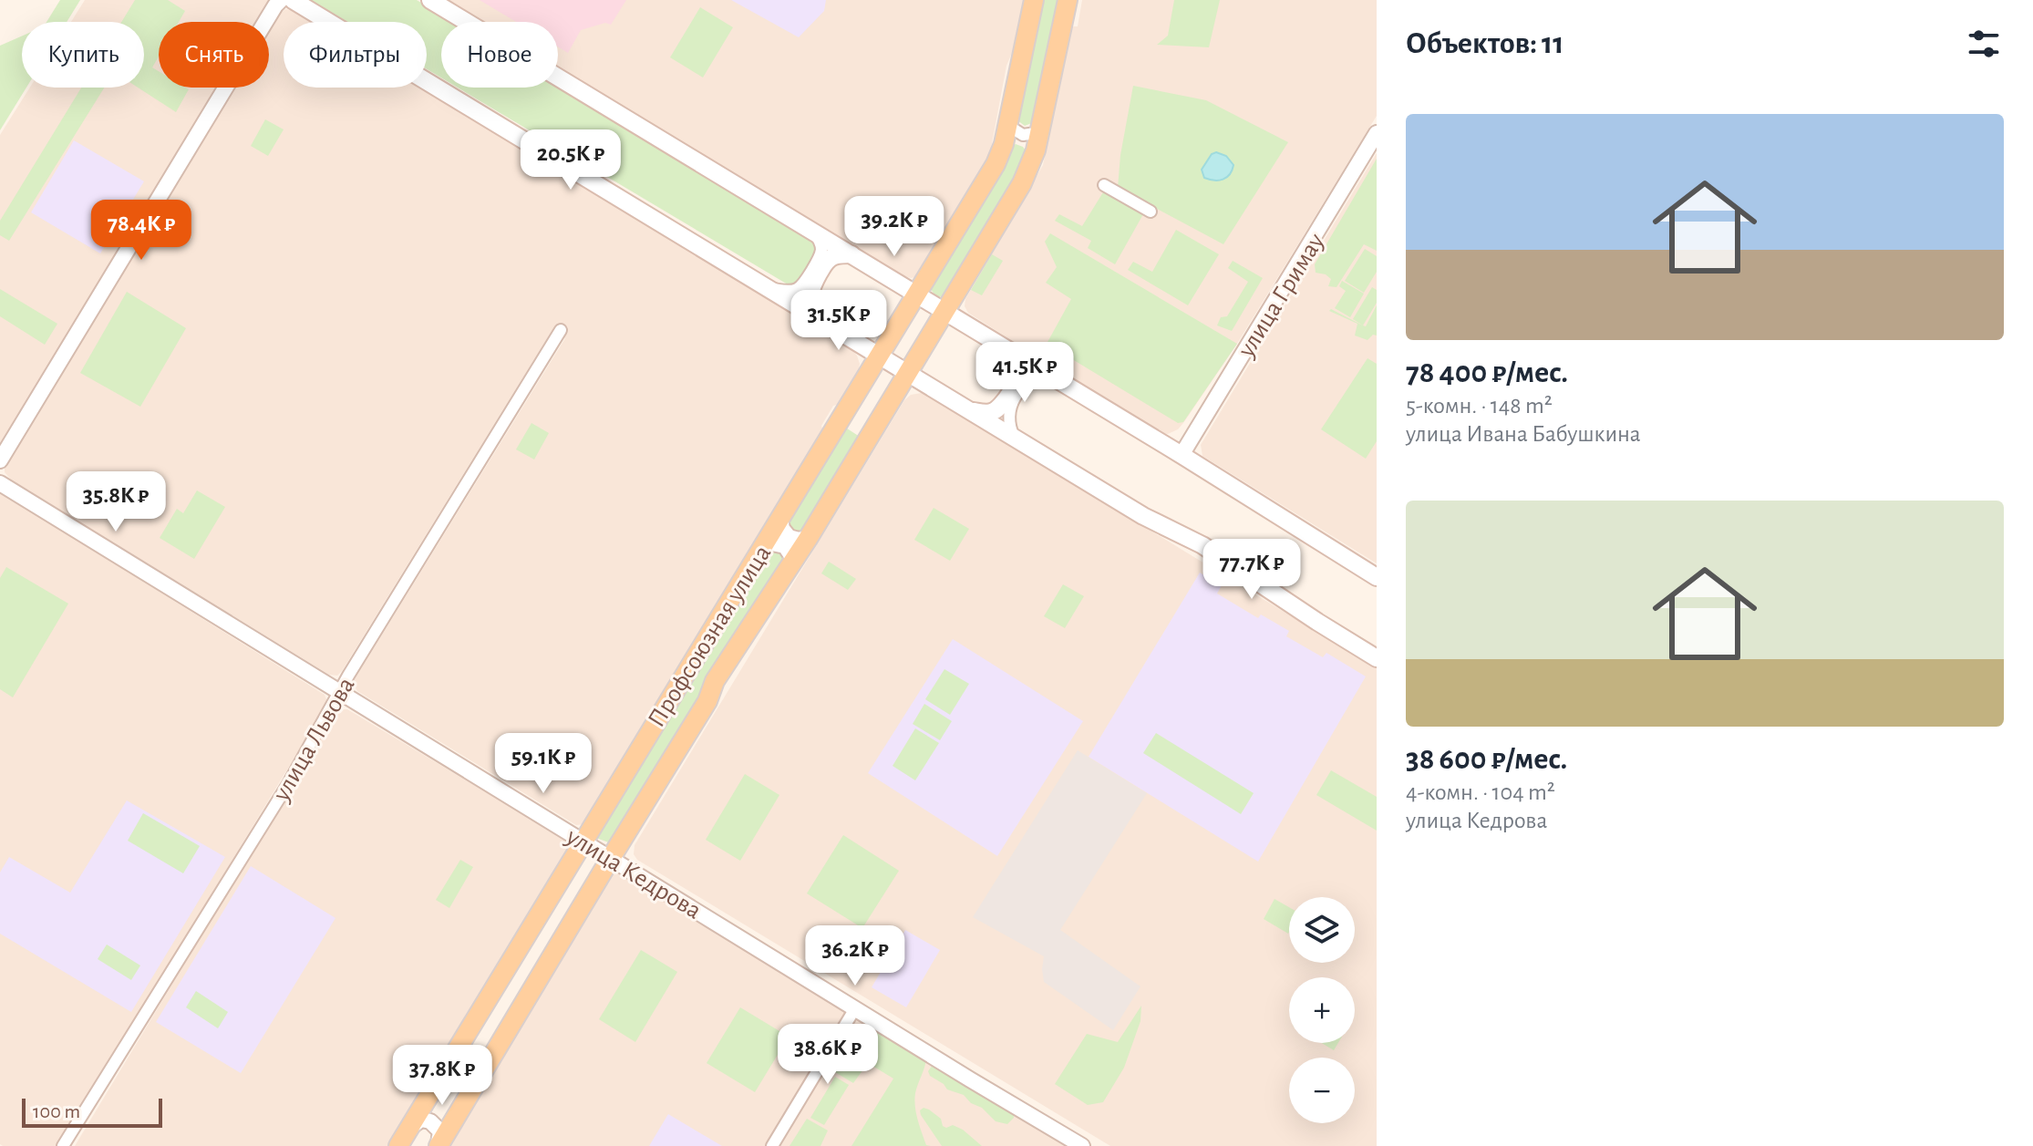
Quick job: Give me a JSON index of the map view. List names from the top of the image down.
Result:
{
  "streets": {
    "main road": ["Профсоюзная улица"],
    "street": ["улица Гримау", "улица Львова", "улица Кедрова"]
  },
  "crossings": [
    ["Профсоюзная улица", "улица Кедрова"],
    ["улица Львова", "улица Кедрова"]
  ],
  "scale_bar": "100 m",
  "page": {
    "heading": "Объектов: 11",
    "chip": [
      "Купить",
      "Снять",
      "Фильтры",
      "Новое"
    ],
    "list": [
      {
        "name": "78 400 ₽/мес.",
        "note": "5-комн. · 148 m² · улица Ивана Бабушкина"
      },
      {
        "name": "38 600 ₽/мес.",
        "note": "4-комн. · 104 m² · улица Кедрова"
      }
    ],
    "price": [
      "20.5K ₽",
      "39.2K ₽",
      "78.4K ₽",
      "31.5K ₽",
      "41.5K ₽",
      "35.8K ₽",
      "77.7K ₽",
      "59.1K ₽",
      "36.2K ₽",
      "38.6K ₽",
      "37.8K ₽"
    ],
    "map_buttons": ["+", "−"],
    "scale": "100 m"
  }
}
